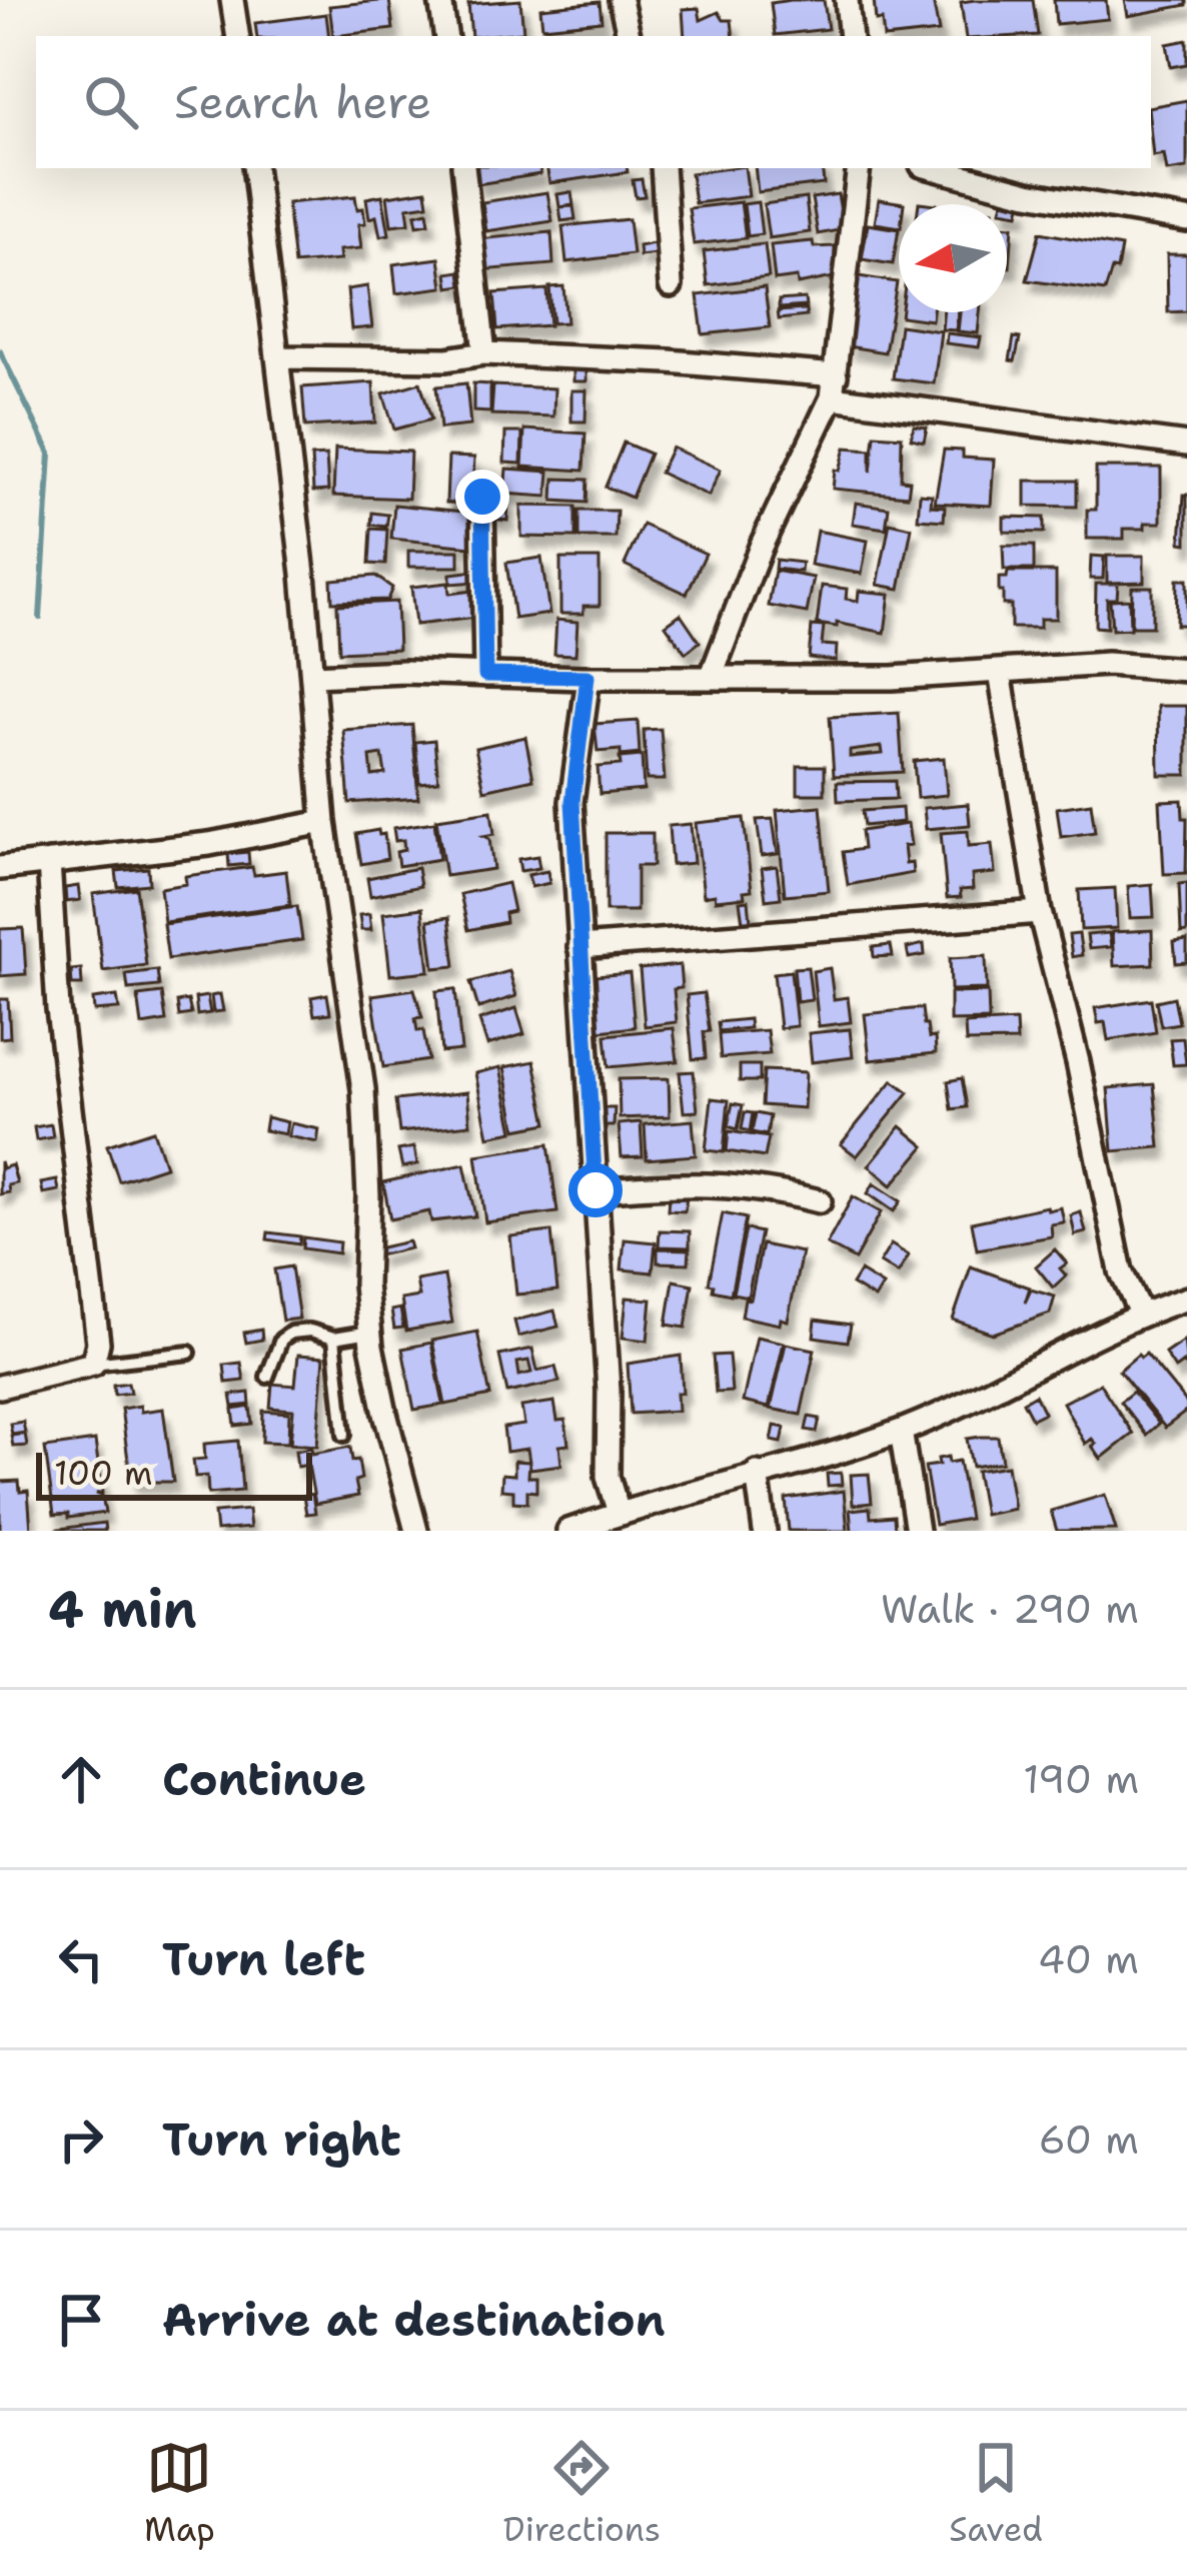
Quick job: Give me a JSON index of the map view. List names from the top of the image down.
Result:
{
  "scale_bar": "100 m",
  "north": "left",
  "page": {
    "search": "Search here",
    "scale": "100 m",
    "heading": ["4 min", "Walk · 290 m"],
    "list": [
      ["Continue", "190 m"],
      ["Turn left", "40 m"],
      ["Turn right", "60 m"],
      "Arrive at destination"
    ],
    "nav": ["Map", "Directions", "Saved"]
  }
}
